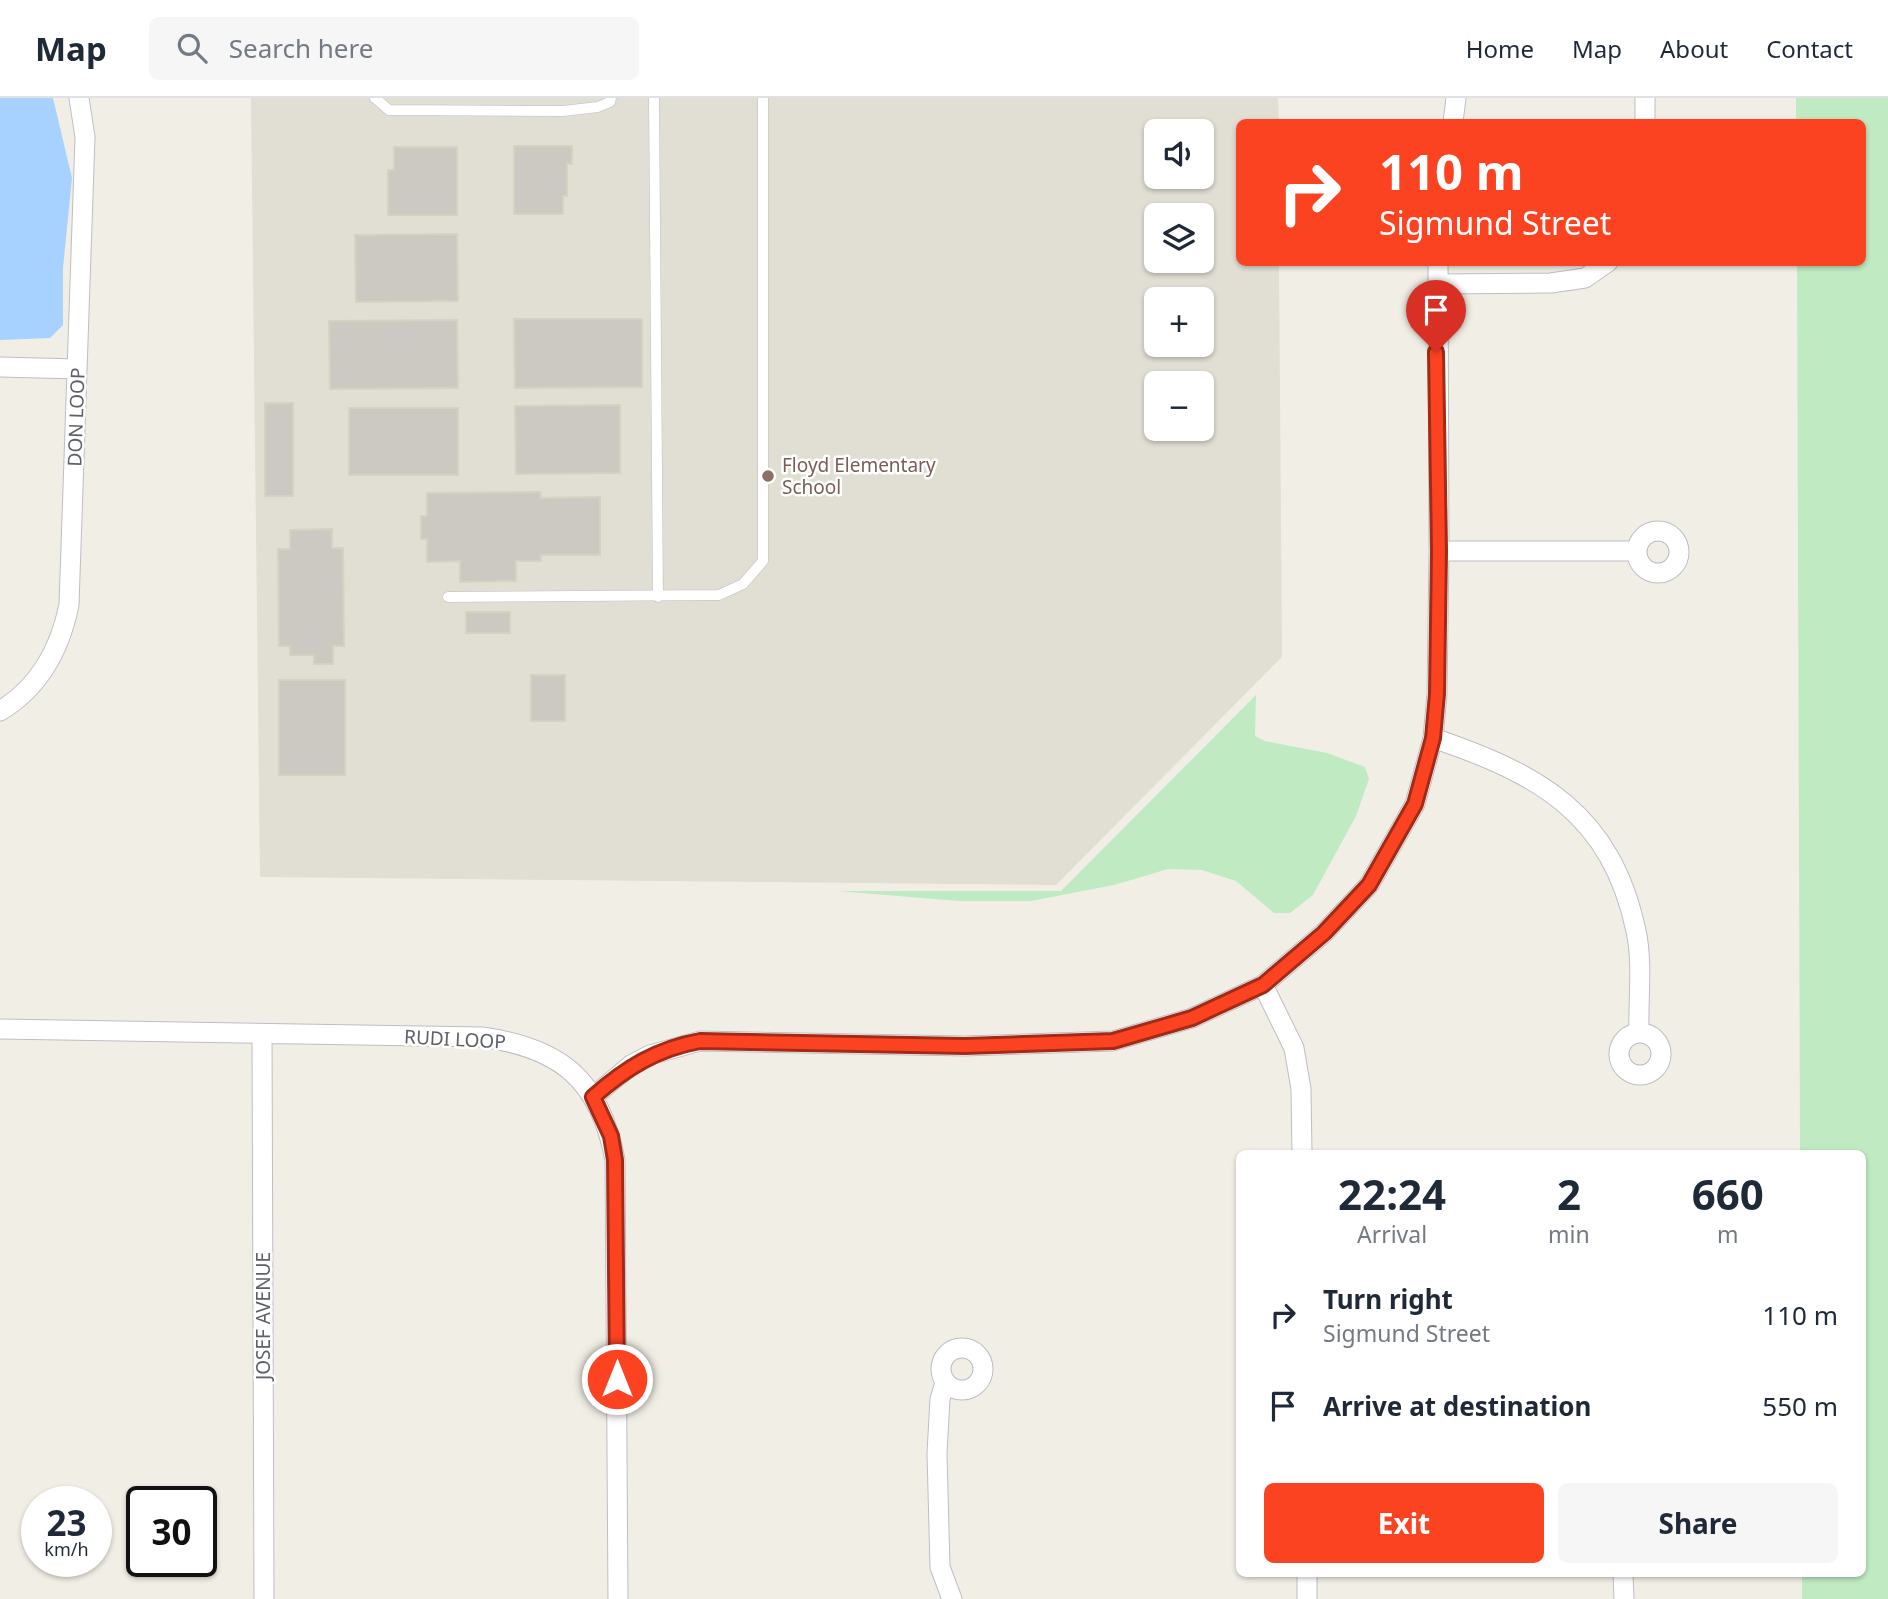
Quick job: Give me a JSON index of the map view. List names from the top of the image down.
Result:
{
  "streets": {
    "street": ["DON LOOP", "RUDI LOOP", "JOSEF AVENUE"]
  },
  "crossings": [
    ["RUDI LOOP", "JOSEF AVENUE"]
  ],
  "places": ["Floyd Elementary School"],
  "page": {
    "header": "Map",
    "search": "Search here",
    "nav": [
      "Home",
      "Map",
      "About",
      "Contact"
    ],
    "map_buttons": ["+", "−"],
    "turn": ["110 m", "Sigmund Street"],
    "eta": [
      "22:24",
      "Arrival",
      "2",
      "min",
      "660",
      "m"
    ],
    "list": [
      {
        "name": "Turn right",
        "note": "Sigmund Street",
        "value": "110 m"
      },
      {
        "name": "Arrive at destination",
        "value": "550 m"
      }
    ],
    "buttons": ["Exit", "Share"],
    "speed": "23 km/h",
    "limit": "30"
  }
}
